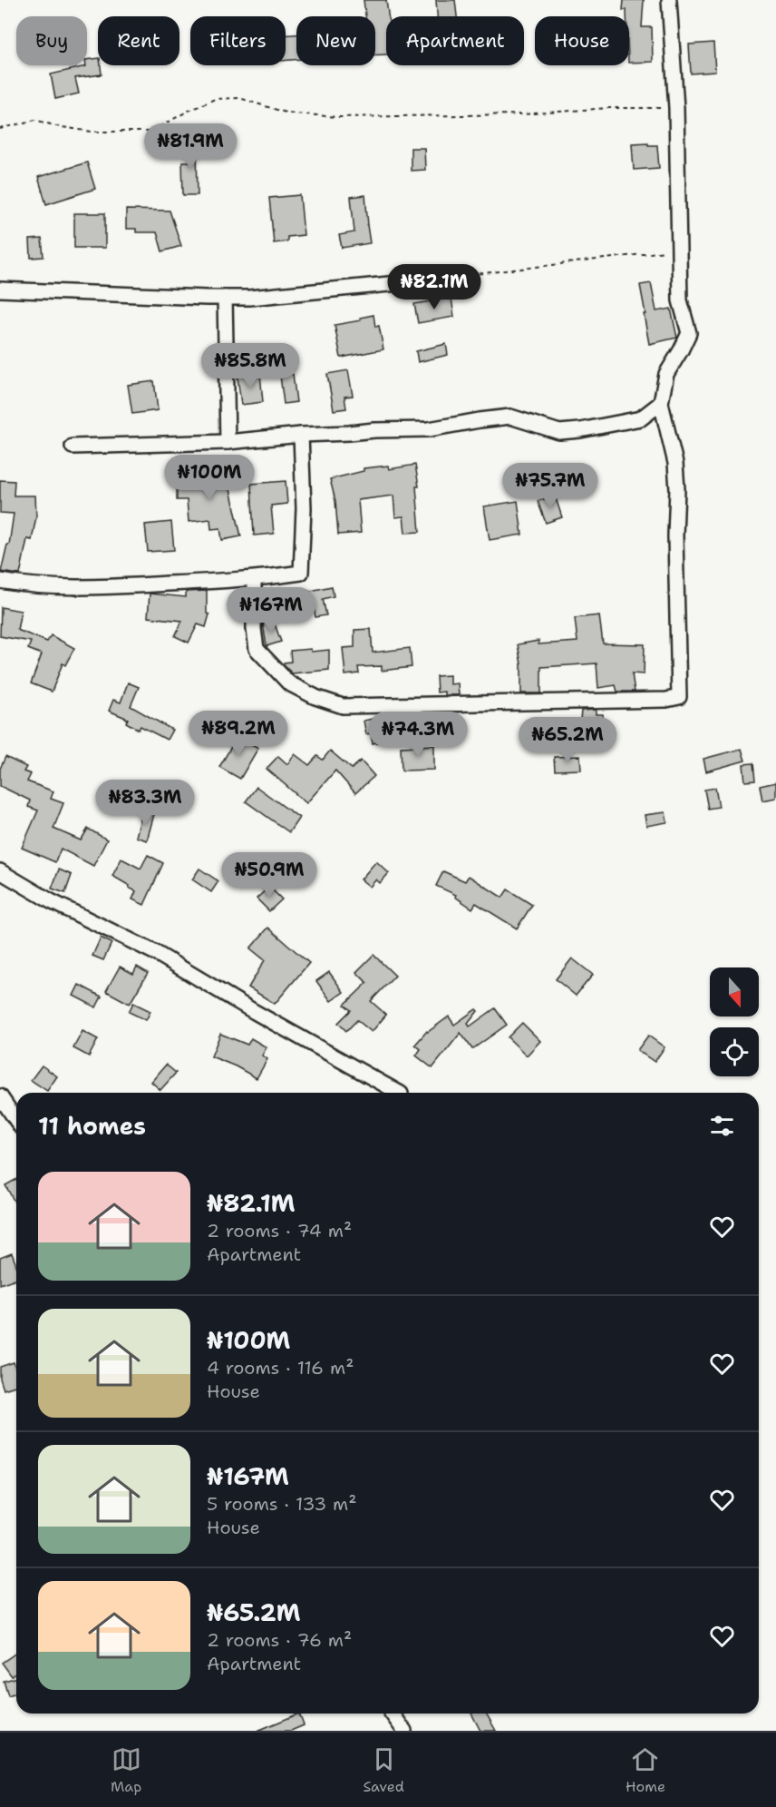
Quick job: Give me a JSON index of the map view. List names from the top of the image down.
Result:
{
  "north": "bottom",
  "page": {
    "chip": [
      "Buy",
      "Rent",
      "Filters",
      "New",
      "Apartment",
      "House"
    ],
    "price": [
      "₦81.9M",
      "₦82.1M",
      "₦85.8M",
      "₦100M",
      "₦75.7M",
      "₦167M",
      "₦89.2M",
      "₦74.3M",
      "₦65.2M",
      "₦83.3M",
      "₦50.9M"
    ],
    "heading": "11 homes",
    "list": [
      {
        "name": "₦82.1M",
        "note": "2 rooms · 74 m² · Apartment"
      },
      {
        "name": "₦100M",
        "note": "4 rooms · 116 m² · House"
      },
      {
        "name": "₦167M",
        "note": "5 rooms · 133 m² · House"
      },
      {
        "name": "₦65.2M",
        "note": "2 rooms · 76 m² · Apartment"
      }
    ],
    "tabs": ["Map", "Saved", "Home"]
  }
}
